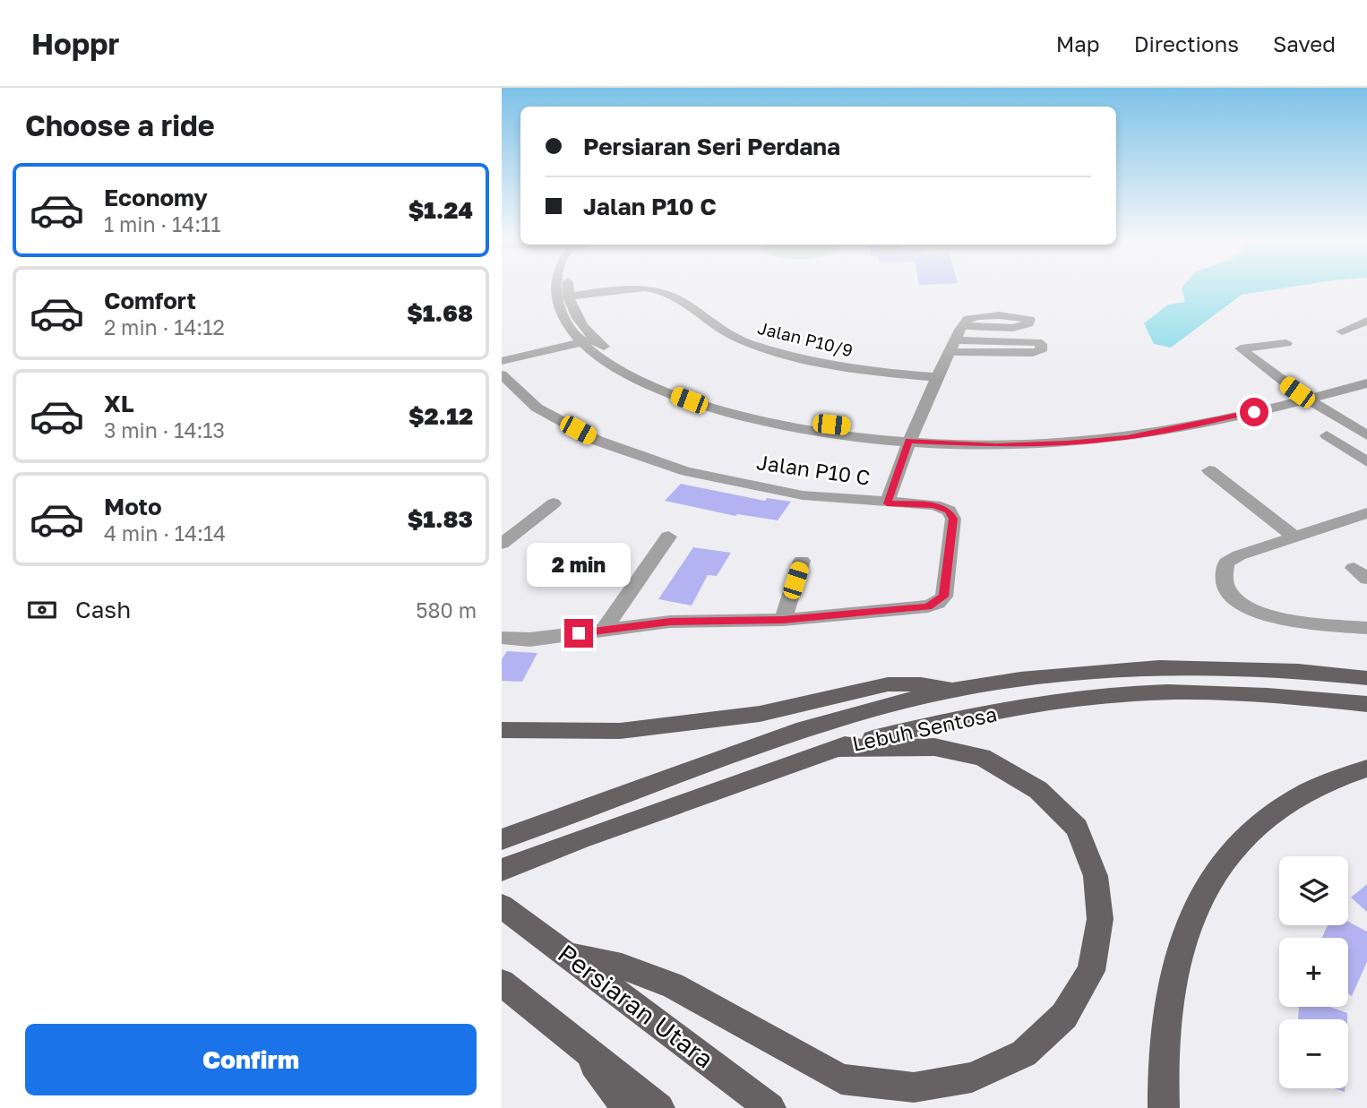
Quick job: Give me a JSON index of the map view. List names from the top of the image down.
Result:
{
  "streets": {
    "main road": ["Lebuh Sentosa", "Persiaran Utara"],
    "street": ["Jalan P10/9", "Jalan P10 C"]
  },
  "page": {
    "header": "Hoppr",
    "nav": ["Map", "Directions", "Saved"],
    "heading": "Choose a ride",
    "banner": ["Persiaran Seri Perdana", "Jalan P10 C"],
    "list": [
      {
        "name": "Economy",
        "note": "1 min · 14:11",
        "value": "$1.24"
      },
      {
        "name": "Comfort",
        "note": "2 min · 14:12",
        "value": "$1.68"
      },
      {
        "name": "XL",
        "note": "3 min · 14:13",
        "value": "$2.12"
      },
      {
        "name": "Moto",
        "note": "4 min · 14:14",
        "value": "$1.83"
      }
    ],
    "bubble": "2 min",
    "pay": ["Cash", "580 m"],
    "map_buttons": ["+", "−"],
    "buttons": "Confirm"
  }
}
